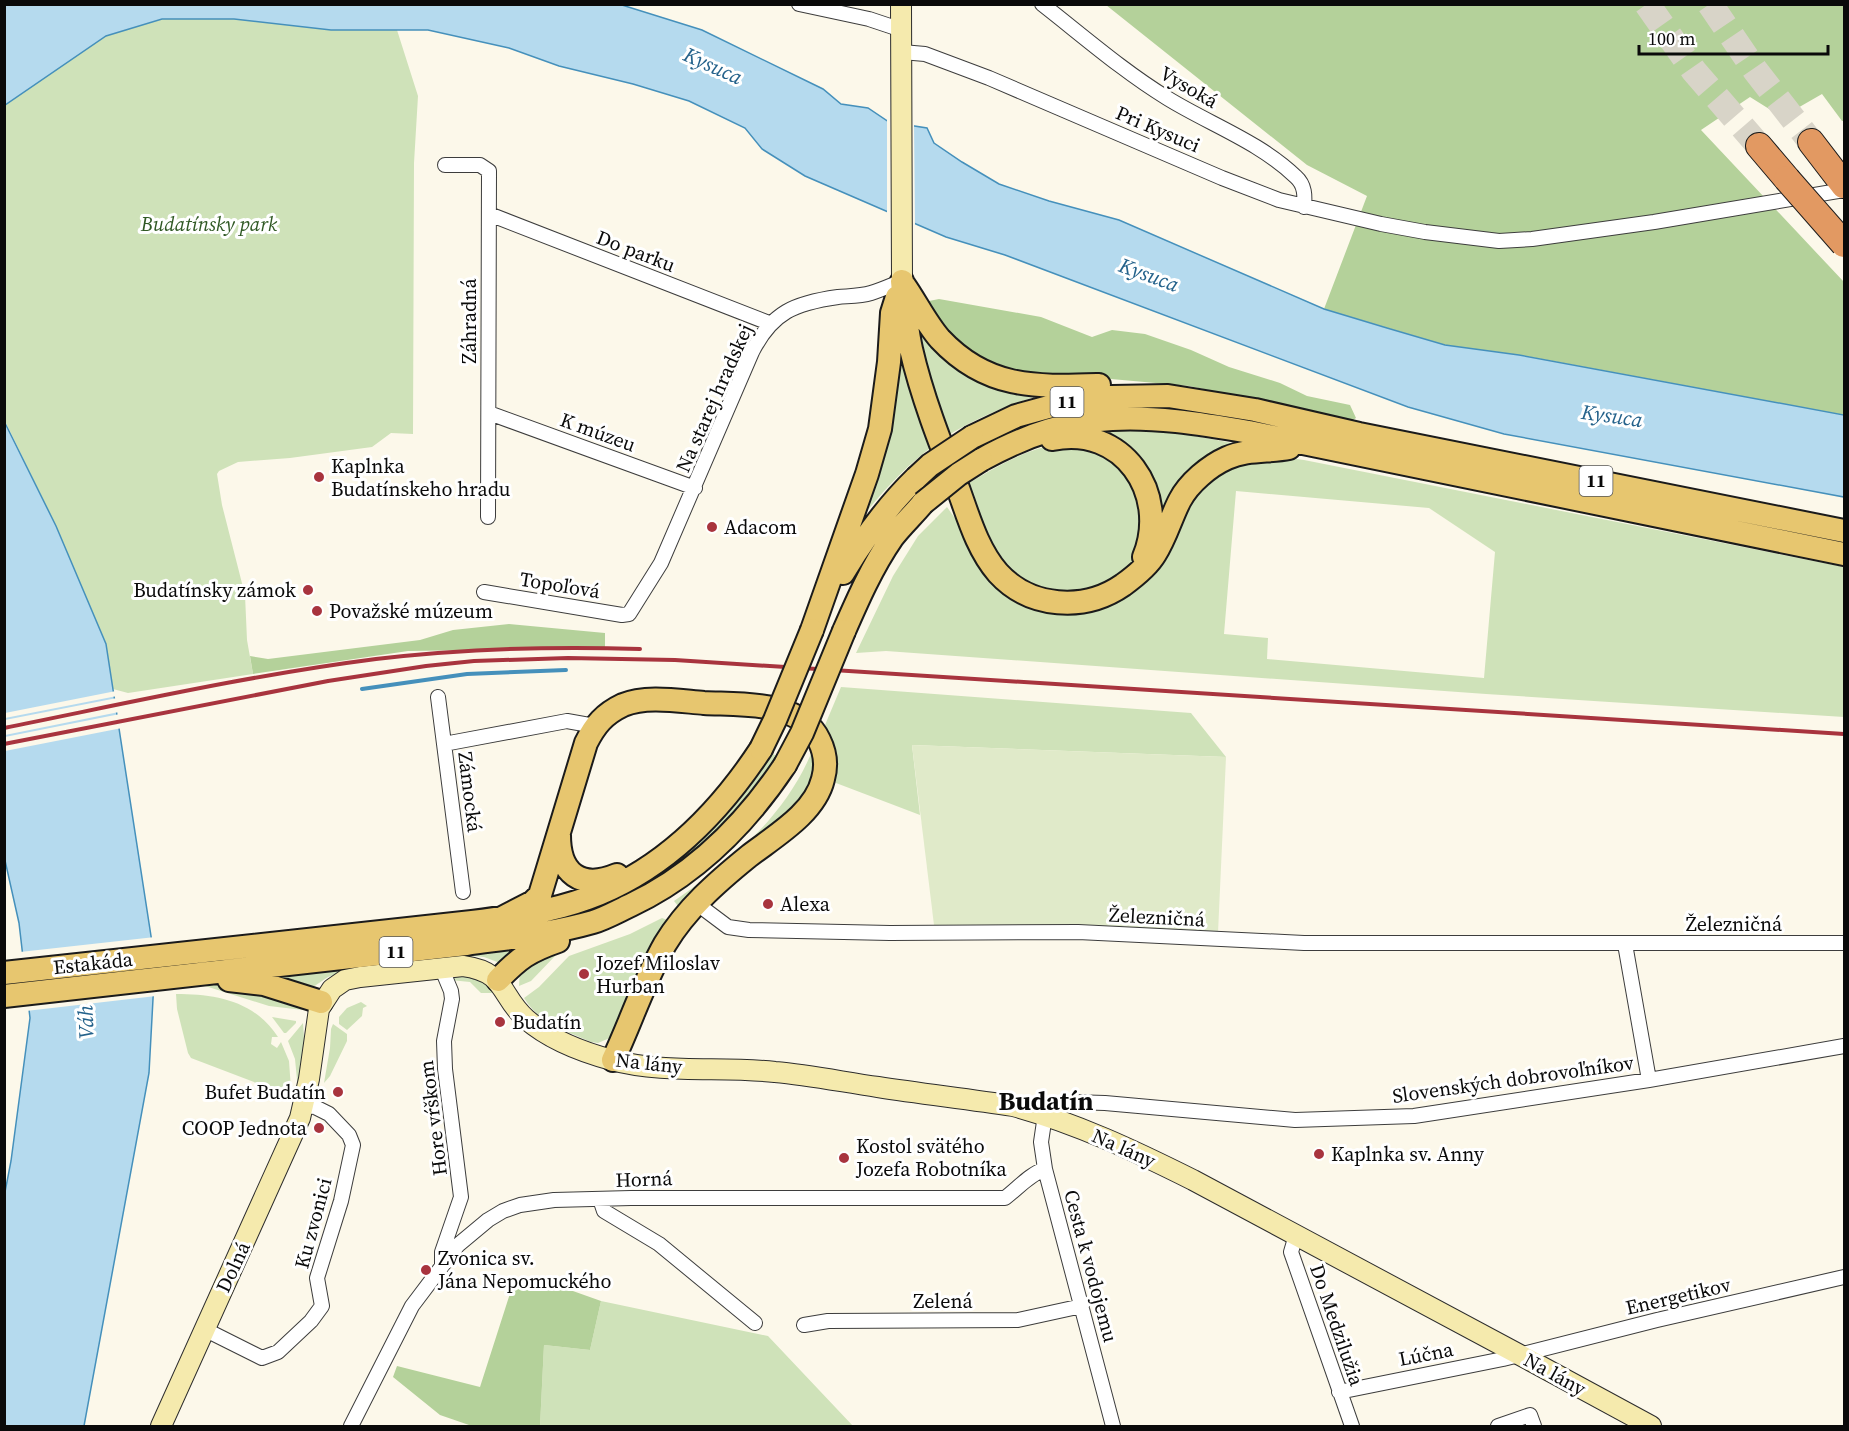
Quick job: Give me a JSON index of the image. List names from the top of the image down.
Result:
{
  "streets": {
    "main road": ["11", "Estakáda"],
    "street": [
      "Vysoká",
      "Pri Kysuci",
      "Do parku",
      "Záhradná",
      "Na starej hradskej",
      "K múzeu",
      "Topoľová",
      "Zámocká",
      "Železničná",
      "Na lány",
      "Slovenských dobrovoľníkov",
      "Hore vŕškom",
      "Horná",
      "Ku zvonici",
      "Cesta k vodojemu",
      "Dolná",
      "Energetikov",
      "Zelená",
      "Do Medzilužia",
      "Lúčna"
    ]
  },
  "crossings": [
    ["Vysoká", "Pri Kysuci"],
    ["Do parku", "Záhradná"],
    ["Do parku", "Na starej hradskej"],
    ["Záhradná", "K múzeu"],
    ["Na starej hradskej", "K múzeu"],
    ["Na starej hradskej", "Topoľová"],
    ["11", "Estakáda"],
    ["Na lány", "Slovenských dobrovoľníkov"],
    ["Na lány", "Cesta k vodojemu"],
    ["Na lány", "Energetikov"],
    ["Na lány", "Do Medzilužia"],
    ["Na lány", "Lúčna"],
    ["Slovenských dobrovoľníkov", "Cesta k vodojemu"],
    ["Hore vŕškom", "Horná"],
    ["Horná", "Cesta k vodojemu"],
    ["Ku zvonici", "Dolná"],
    ["Cesta k vodojemu", "Zelená"],
    ["Energetikov", "Lúčna"],
    ["Do Medzilužia", "Lúčna"]
  ],
  "districts": ["Budatín"],
  "water": ["Kysuca", "Váh"],
  "parks": ["Budatínsky park"],
  "places": [
    "Kaplnka Budatínskeho hradu",
    "Adacom",
    "Budatínsky zámok",
    "Považské múzeum",
    "Alexa",
    "Jozef Miloslav Hurban",
    "Budatín",
    "Bufet Budatín",
    "COOP Jednota",
    "Kaplnka sv. Anny",
    "Kostol svätého Jozefa Robotníka",
    "Zvonica sv. Jána Nepomuckého"
  ],
  "scale_bar": "100 m"
}
